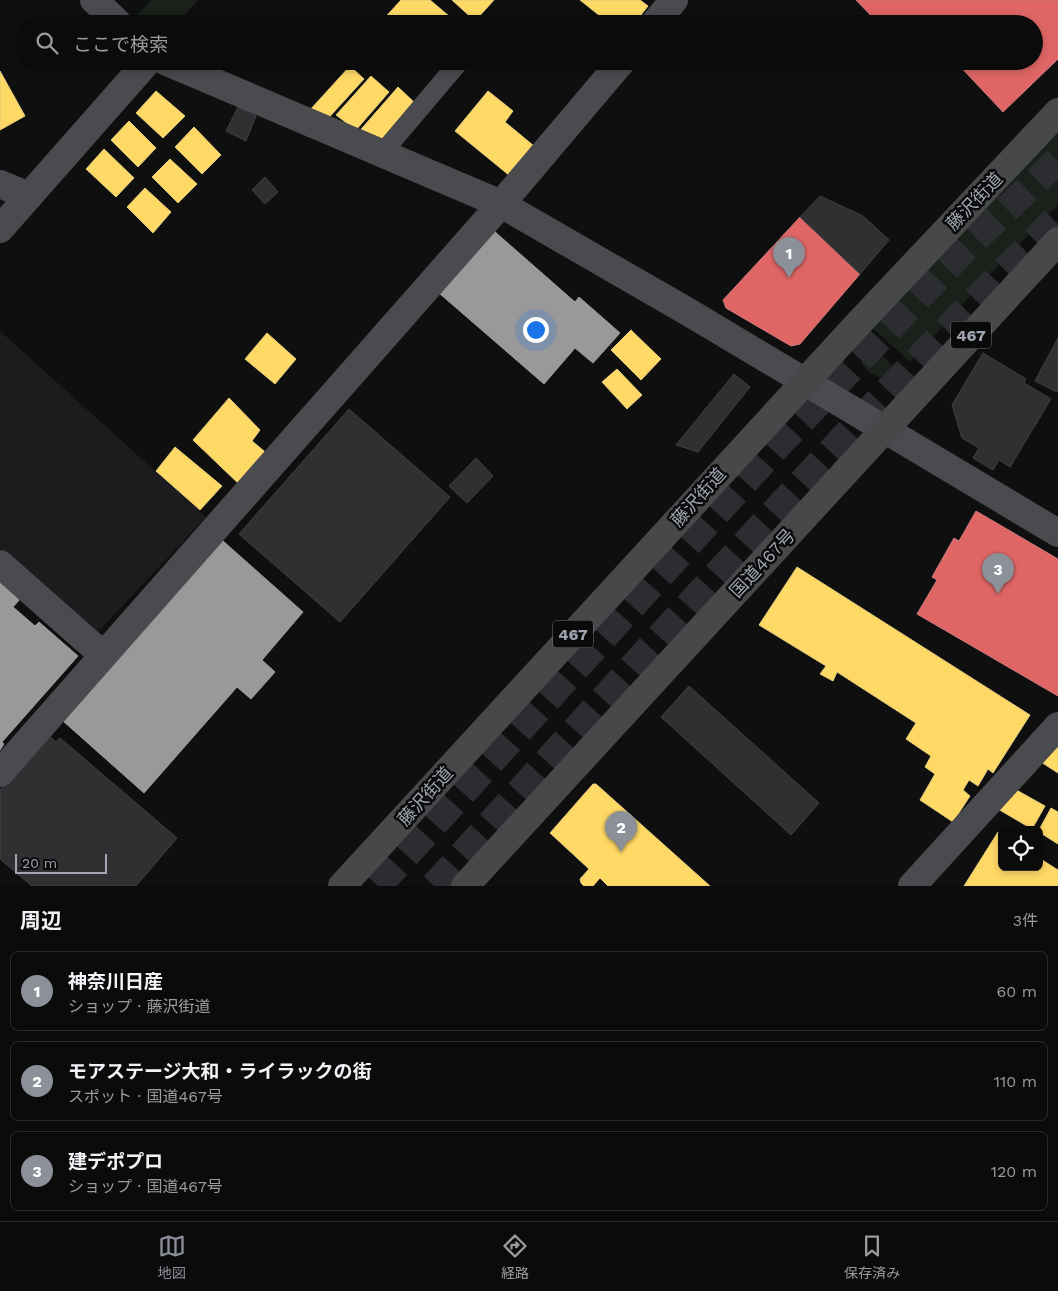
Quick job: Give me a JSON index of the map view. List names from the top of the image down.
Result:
{
  "streets": {
    "highway": ["藤沢街道", "467", "国道467号"]
  },
  "scale_bar": "20 m",
  "page": {
    "search": "ここで検索",
    "pins": ["1", "3", "2"],
    "scale": "20 m",
    "heading": ["周辺", "3件"],
    "list": [
      {
        "mark": "1",
        "name": "神奈川日産",
        "note": "ショップ · 藤沢街道",
        "value": "60 m"
      },
      {
        "mark": "2",
        "name": "モアステージ大和・ライラックの街",
        "note": "スポット · 国道467号",
        "value": "110 m"
      },
      {
        "mark": "3",
        "name": "建デポプロ",
        "note": "ショップ · 国道467号",
        "value": "120 m"
      }
    ],
    "nav": ["地図", "経路", "保存済み"]
  }
}
